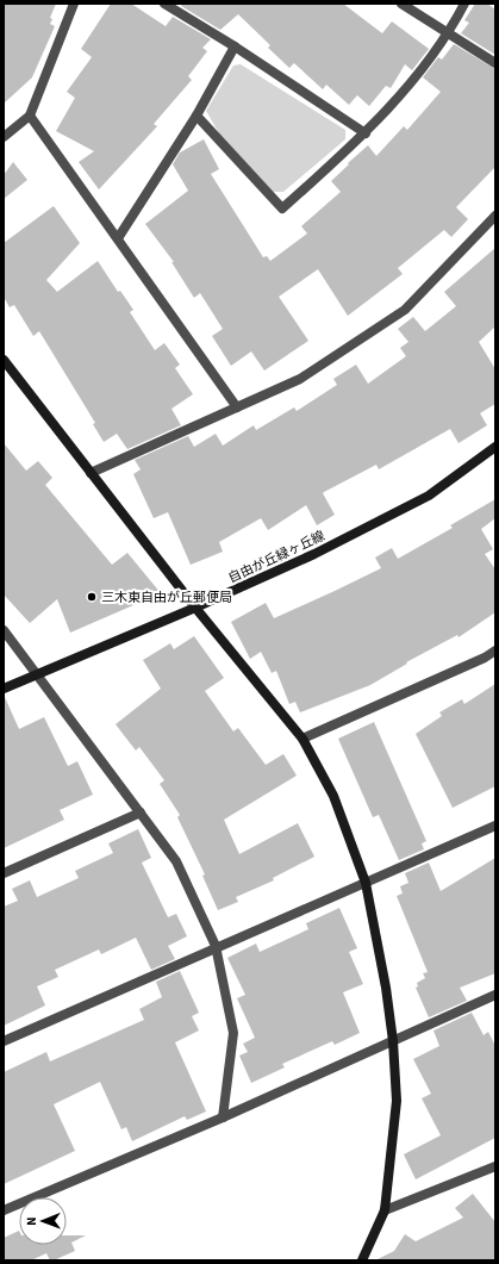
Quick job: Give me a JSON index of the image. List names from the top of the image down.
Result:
{
  "streets": {
    "street": ["自由が丘緑ヶ丘線"]
  },
  "places": ["三木東自由が丘郵便局"],
  "north": "left"
}
